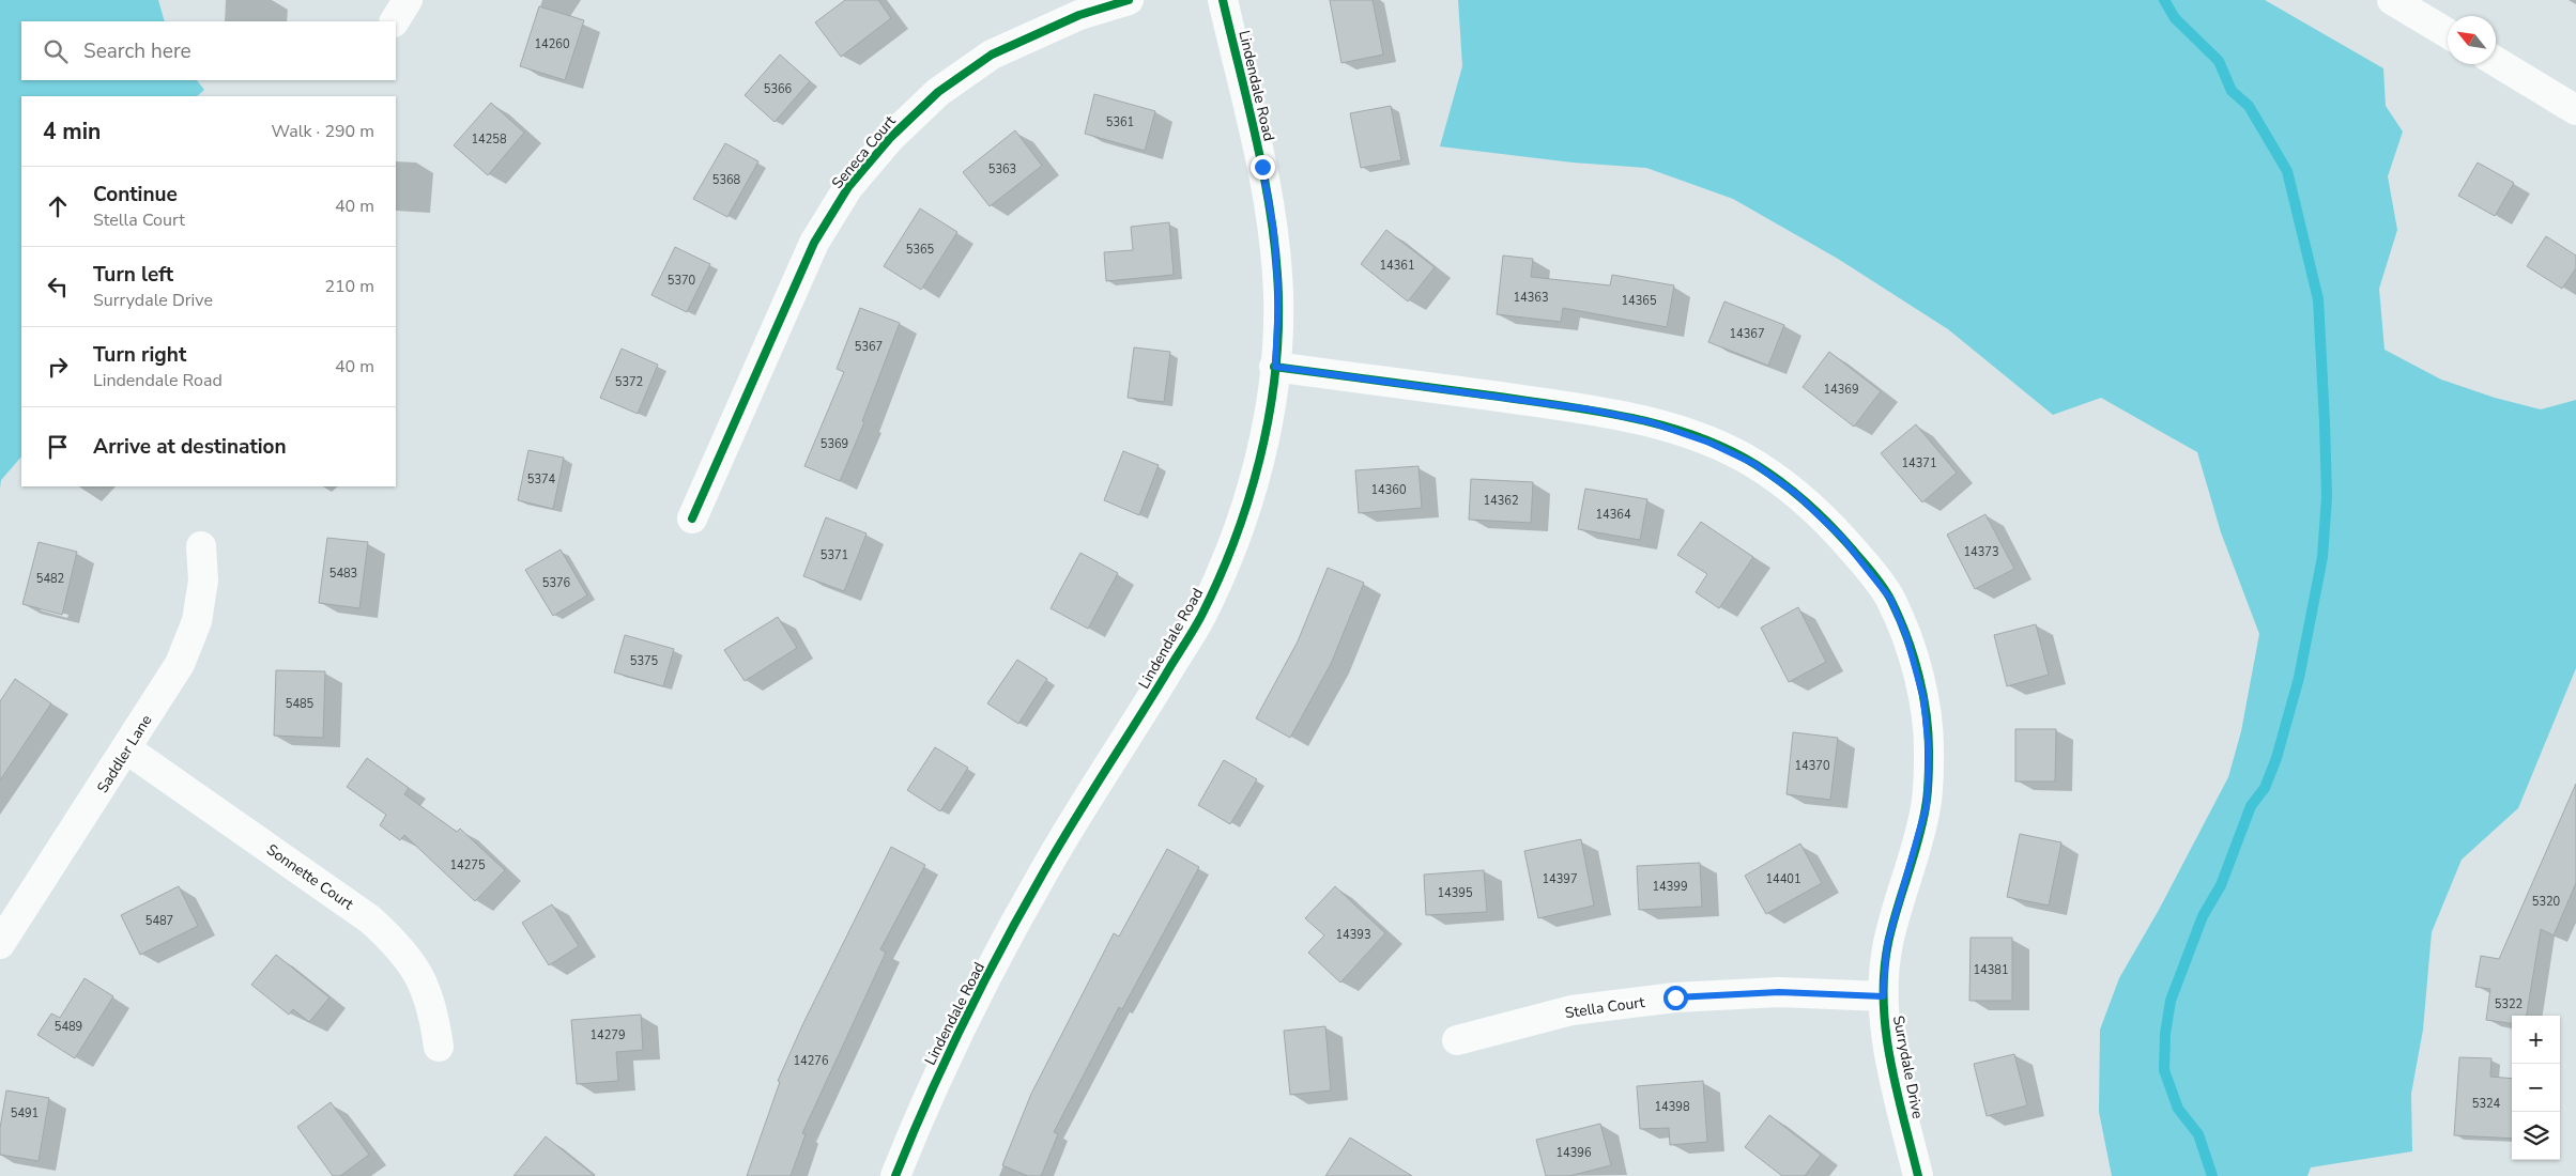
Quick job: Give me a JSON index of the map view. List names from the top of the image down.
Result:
{
  "streets": {
    "street": [
      "Lindendale Road",
      "Seneca Court",
      "Saddler Lane",
      "Sonnette Court",
      "Stella Court",
      "Surrydale Drive"
    ]
  },
  "crossings": [
    ["Lindendale Road", "Surrydale Drive"],
    ["Saddler Lane", "Sonnette Court"],
    ["Stella Court", "Surrydale Drive"]
  ],
  "house_numbers": [
    "14260",
    "5366",
    "5361",
    "14258",
    "5363",
    "5368",
    "5365",
    "14361",
    "5370",
    "14363",
    "14365",
    "14367",
    "5367",
    "5372",
    "14369",
    "5369",
    "14371",
    "5374",
    "14360",
    "14362",
    "14364",
    "14373",
    "5371",
    "5483",
    "5482",
    "5376",
    "5375",
    "5485",
    "14370",
    "14275",
    "14397",
    "14401",
    "14399",
    "14395",
    "5320",
    "5487",
    "14393",
    "14381",
    "5322",
    "5489",
    "14279",
    "14276",
    "5324",
    "14398",
    "5491",
    "14396"
  ],
  "north": "top left",
  "page": {
    "search": "Search here",
    "heading": ["4 min", "Walk · 290 m"],
    "list": [
      ["Continue", "Stella Court", "40 m"],
      ["Turn left", "Surrydale Drive", "210 m"],
      ["Turn right", "Lindendale Road", "40 m"],
      "Arrive at destination"
    ],
    "map_buttons": ["+", "−"]
  }
}
